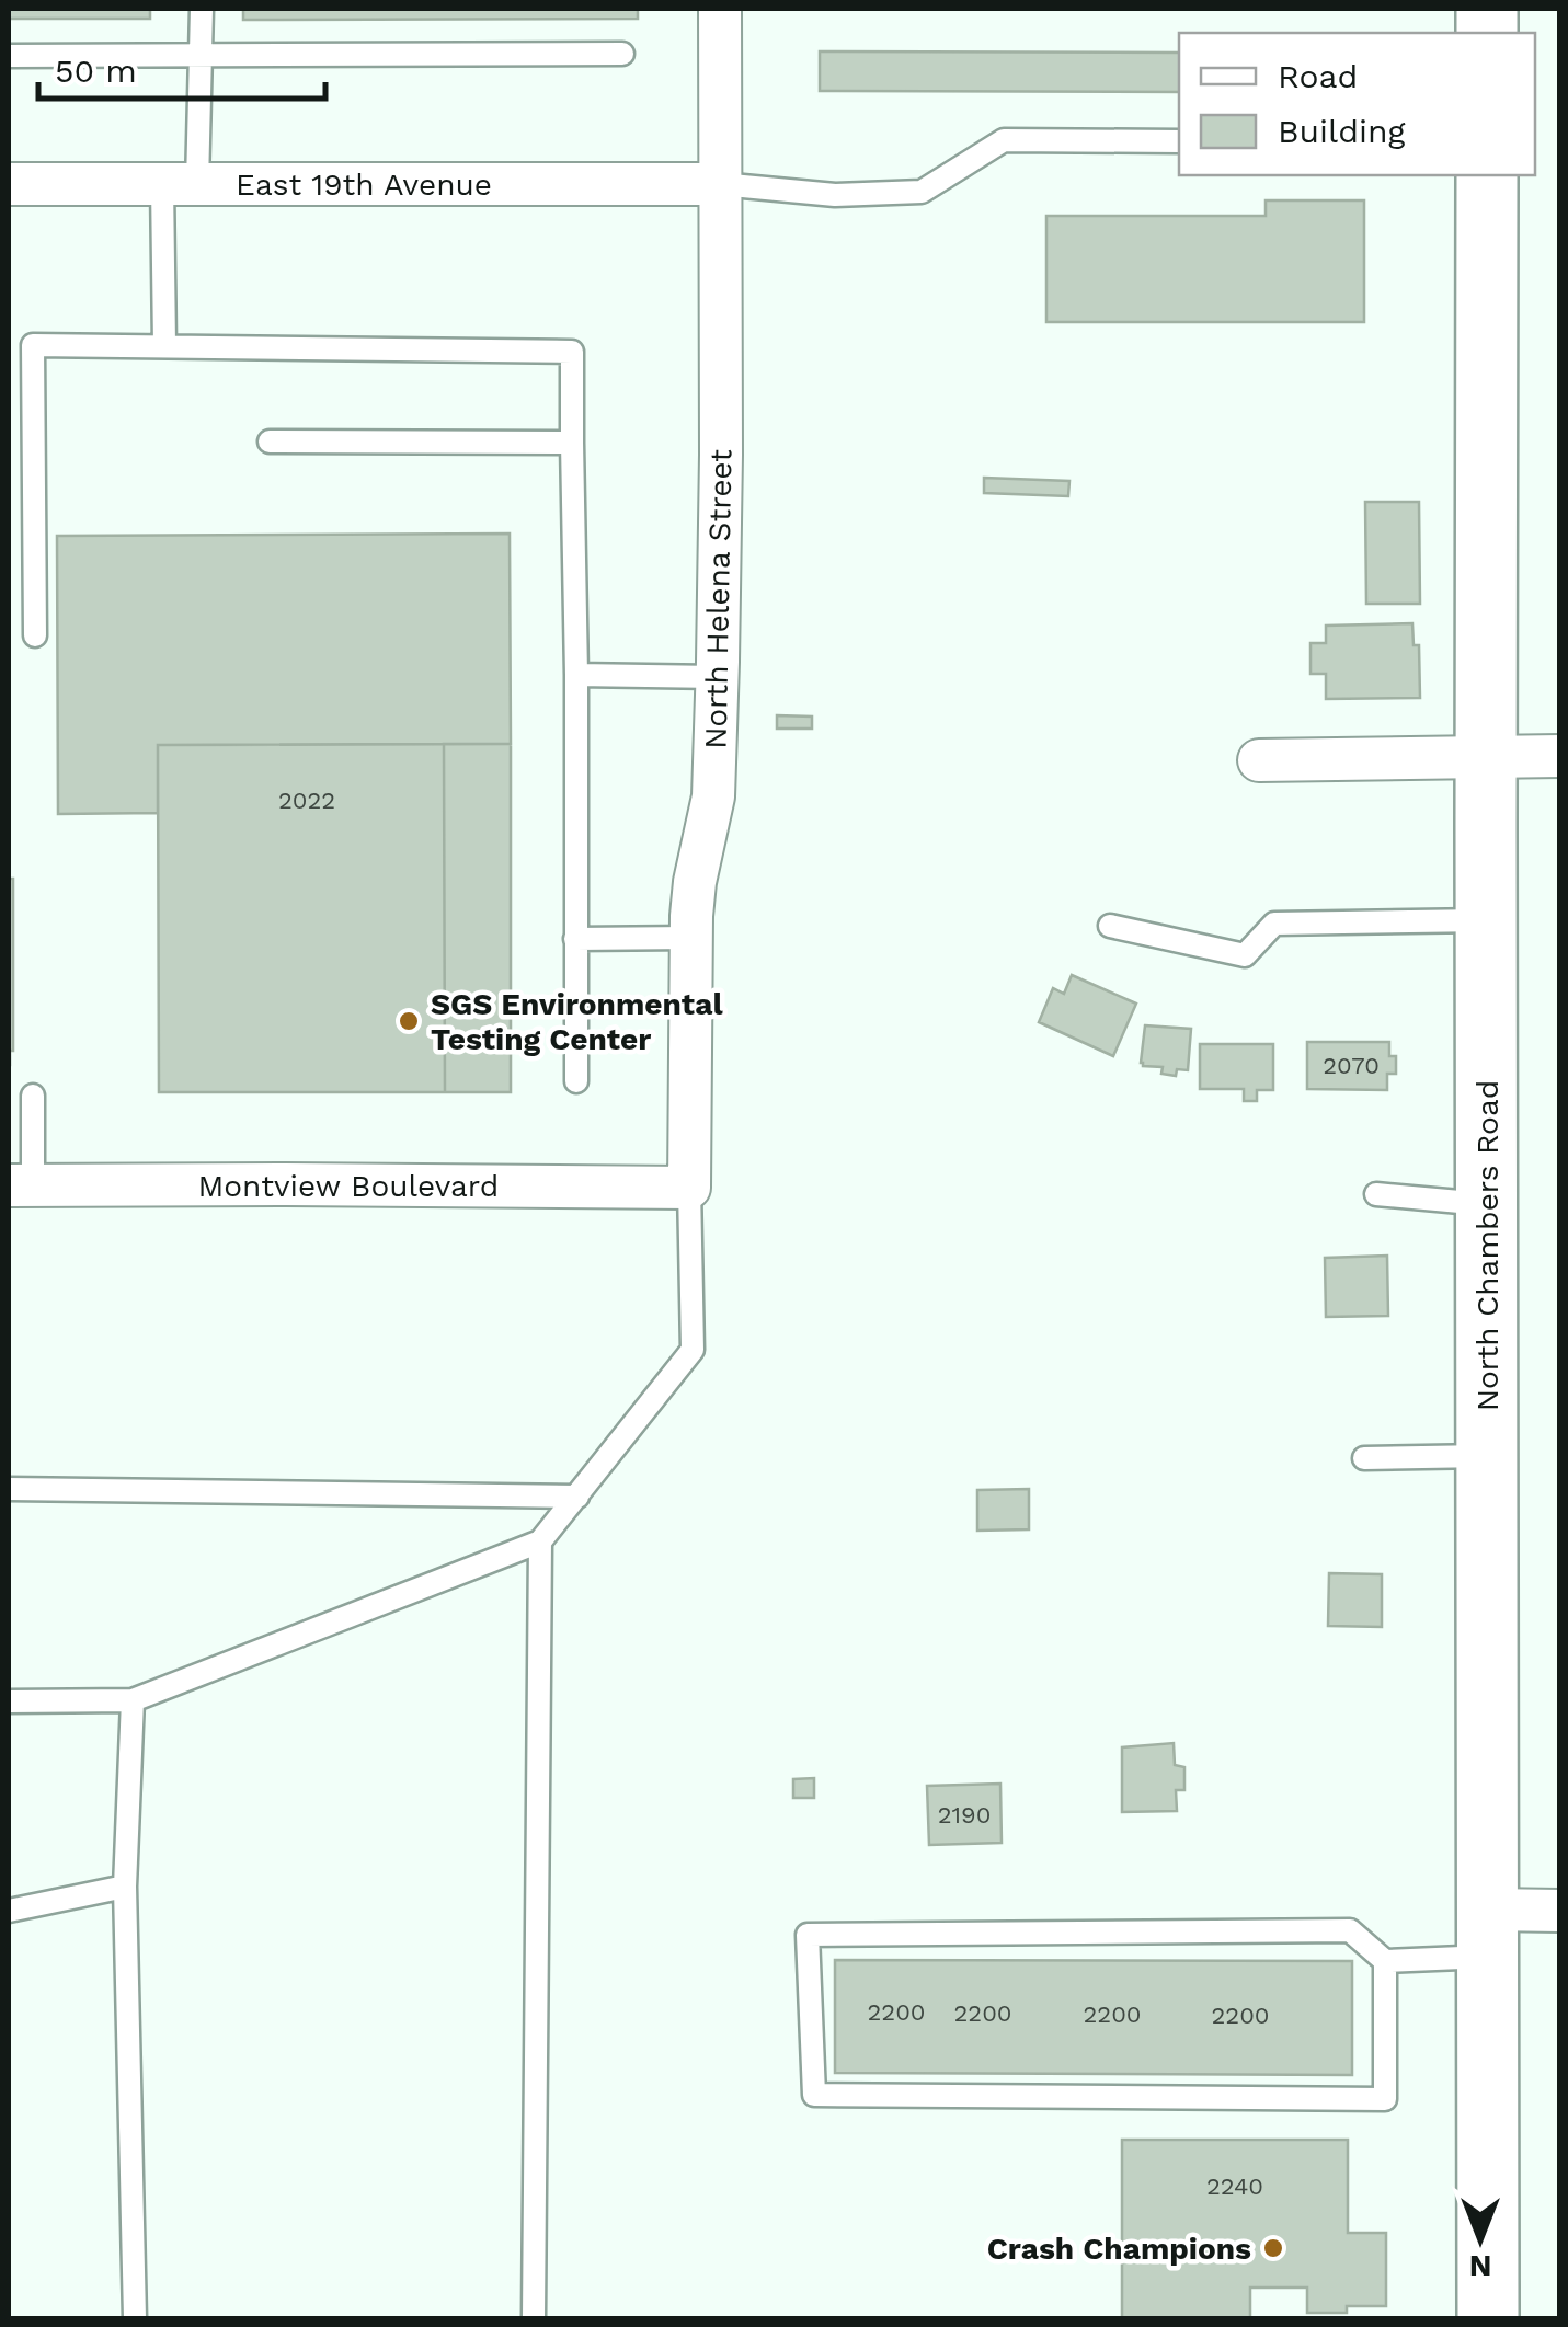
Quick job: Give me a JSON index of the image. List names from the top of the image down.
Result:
{
  "streets": {
    "main road": ["North Chambers Road"],
    "street": ["East 19th Avenue", "North Helena Street", "Montview Boulevard"]
  },
  "crossings": [
    ["East 19th Avenue", "North Helena Street"],
    ["North Helena Street", "Montview Boulevard"]
  ],
  "places": ["SGS Environmental Testing Center", "Crash Champions"],
  "house_numbers": [
    "2022",
    "2070",
    "2190",
    "2200",
    "2200",
    "2200",
    "2200",
    "2240"
  ],
  "legend": ["Road", "Building"],
  "scale_bar": "50 m",
  "north": "bottom"
}
